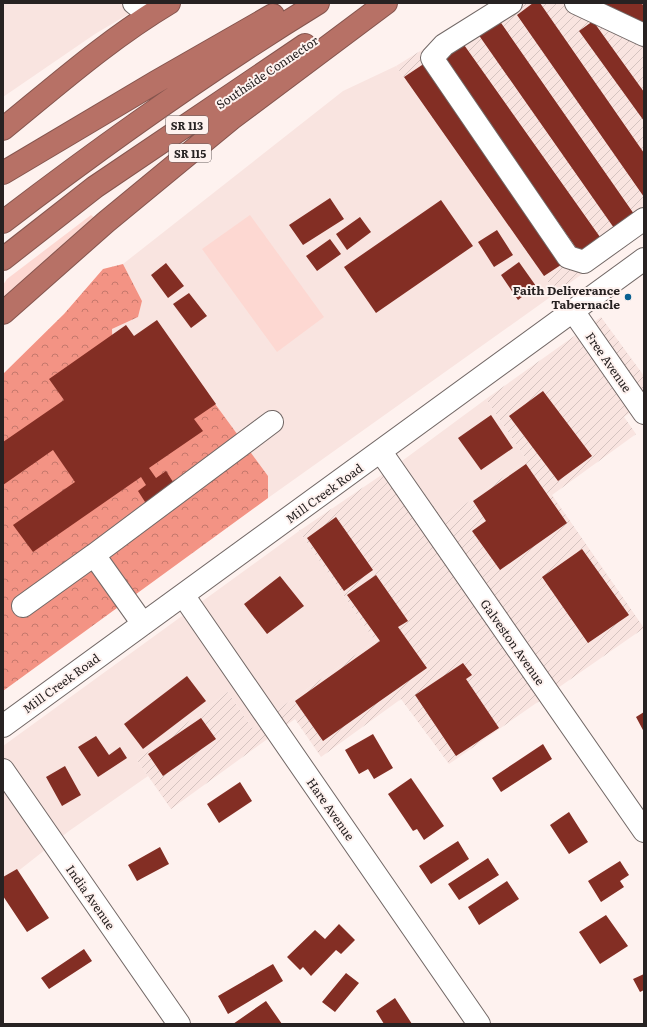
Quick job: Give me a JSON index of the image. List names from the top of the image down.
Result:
{
  "streets": {
    "highway": ["Southside Connector", "SR 113", "SR 115"],
    "street": [
      "Free Avenue",
      "Mill Creek Road",
      "Galveston Avenue",
      "Hare Avenue",
      "India Avenue"
    ]
  },
  "crossings": [
    ["Free Avenue", "Mill Creek Road"],
    ["Mill Creek Road", "Galveston Avenue"],
    ["Mill Creek Road", "Hare Avenue"]
  ],
  "places": ["Faith Deliverance Tabernacle"]
}
